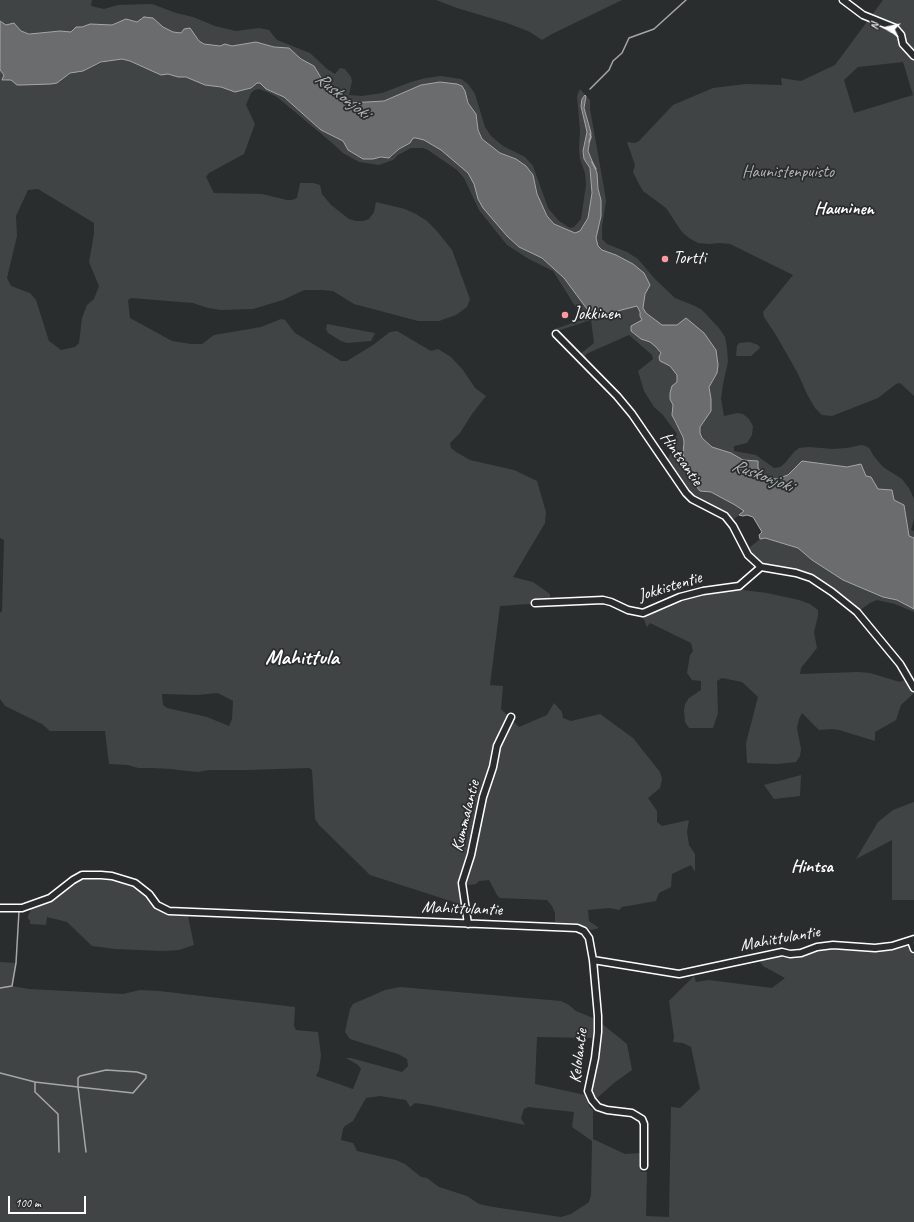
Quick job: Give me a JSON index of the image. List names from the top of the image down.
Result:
{
  "streets": {
    "street": [
      "Hintsantie",
      "Jokkistentie",
      "Kummalantie",
      "Mahittulantie",
      "Kelolantie"
    ]
  },
  "crossings": [
    ["Hintsantie", "Jokkistentie"],
    ["Kummalantie", "Mahittulantie"],
    ["Mahittulantie", "Kelolantie"]
  ],
  "districts": ["Hauninen", "Mahittula", "Hintsa"],
  "water": ["Ruskonjoki"],
  "parks": ["Haunistenpuisto"],
  "places": ["Tortti", "Jokkinen"],
  "scale_bar": "100 m",
  "north": "left"
}
